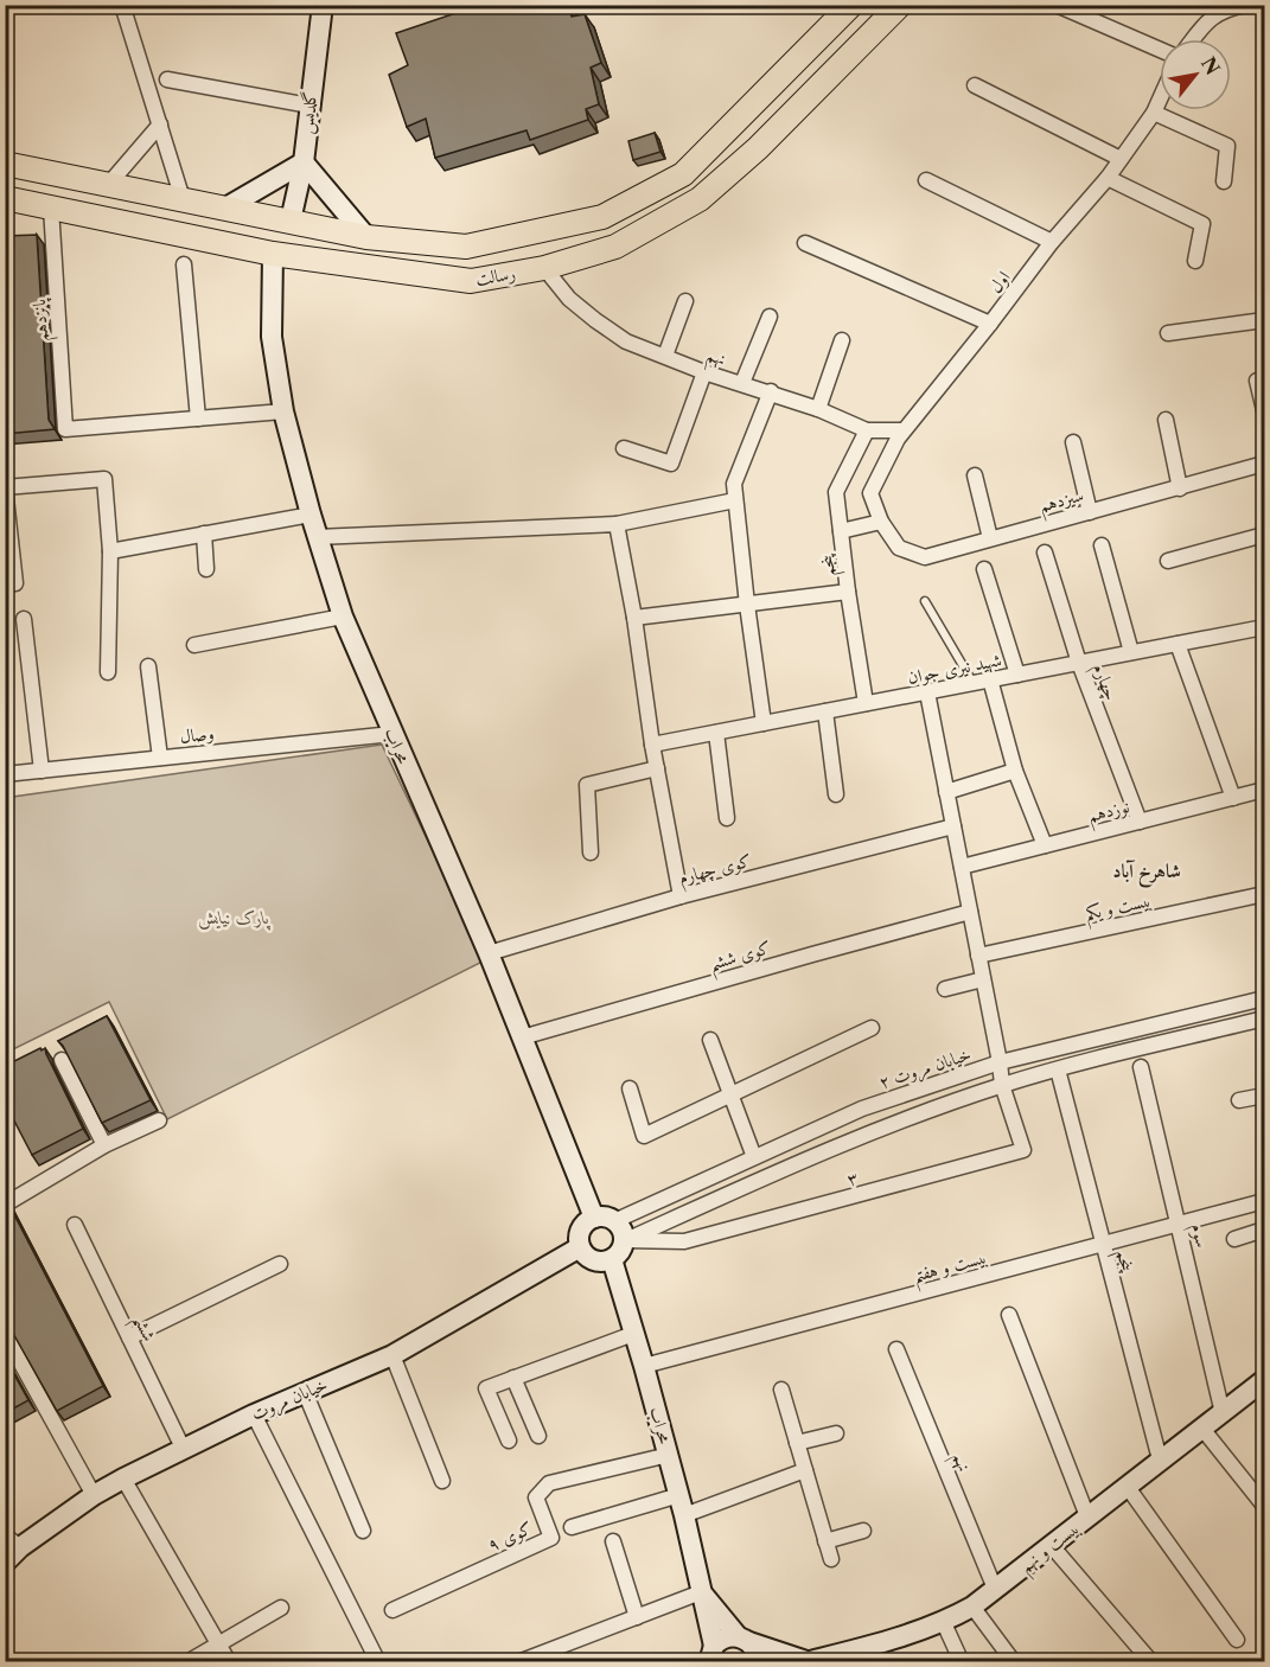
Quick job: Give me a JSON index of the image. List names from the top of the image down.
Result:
{
  "streets": {
    "main road": ["رسالت"],
    "street": [
      "گلدیس",
      "اول",
      "پانزدهم",
      "نهم",
      "سیزدهم",
      "پنجم",
      "شهید نیری جوان",
      "چهارم",
      "وصال",
      "محراب",
      "نوزدهم",
      "کوی چهارم",
      "بیست و یکم",
      "کوی ششم",
      "خیابان مروت ۲",
      "۳",
      "سوم",
      "بیست و هفتم",
      "ششم",
      "خیابان مروت",
      "کوی ۹",
      "بیست و نهم"
    ]
  },
  "crossings": [
    ["گلدیس", "رسالت"],
    ["رسالت", "پانزدهم"],
    ["رسالت", "نهم"],
    ["رسالت", "محراب"],
    ["اول", "نهم"],
    ["اول", "سیزدهم"],
    ["نهم", "پنجم"],
    ["نهم", "بیست و نهم"],
    ["پنجم", "شهید نیری جوان"],
    ["پنجم", "بیست و هفتم"],
    ["پنجم", "بیست و نهم"],
    ["شهید نیری جوان", "چهارم"],
    ["چهارم", "نوزدهم"],
    ["وصال", "محراب"],
    ["محراب", "کوی چهارم"],
    ["محراب", "کوی ششم"],
    ["محراب", "خیابان مروت ۲"],
    ["محراب", "۳"],
    ["محراب", "بیست و هفتم"],
    ["محراب", "خیابان مروت"],
    ["محراب", "کوی ۹"],
    ["خیابان مروت ۲", "۳"],
    ["خیابان مروت ۲", "خیابان مروت"],
    ["۳", "خیابان مروت"],
    ["سوم", "بیست و هفتم"],
    ["سوم", "بیست و نهم"],
    ["ششم", "خیابان مروت"]
  ],
  "districts": ["شاهرخ آباد"],
  "parks": ["پارک نیایش"],
  "north": "top right"
}
